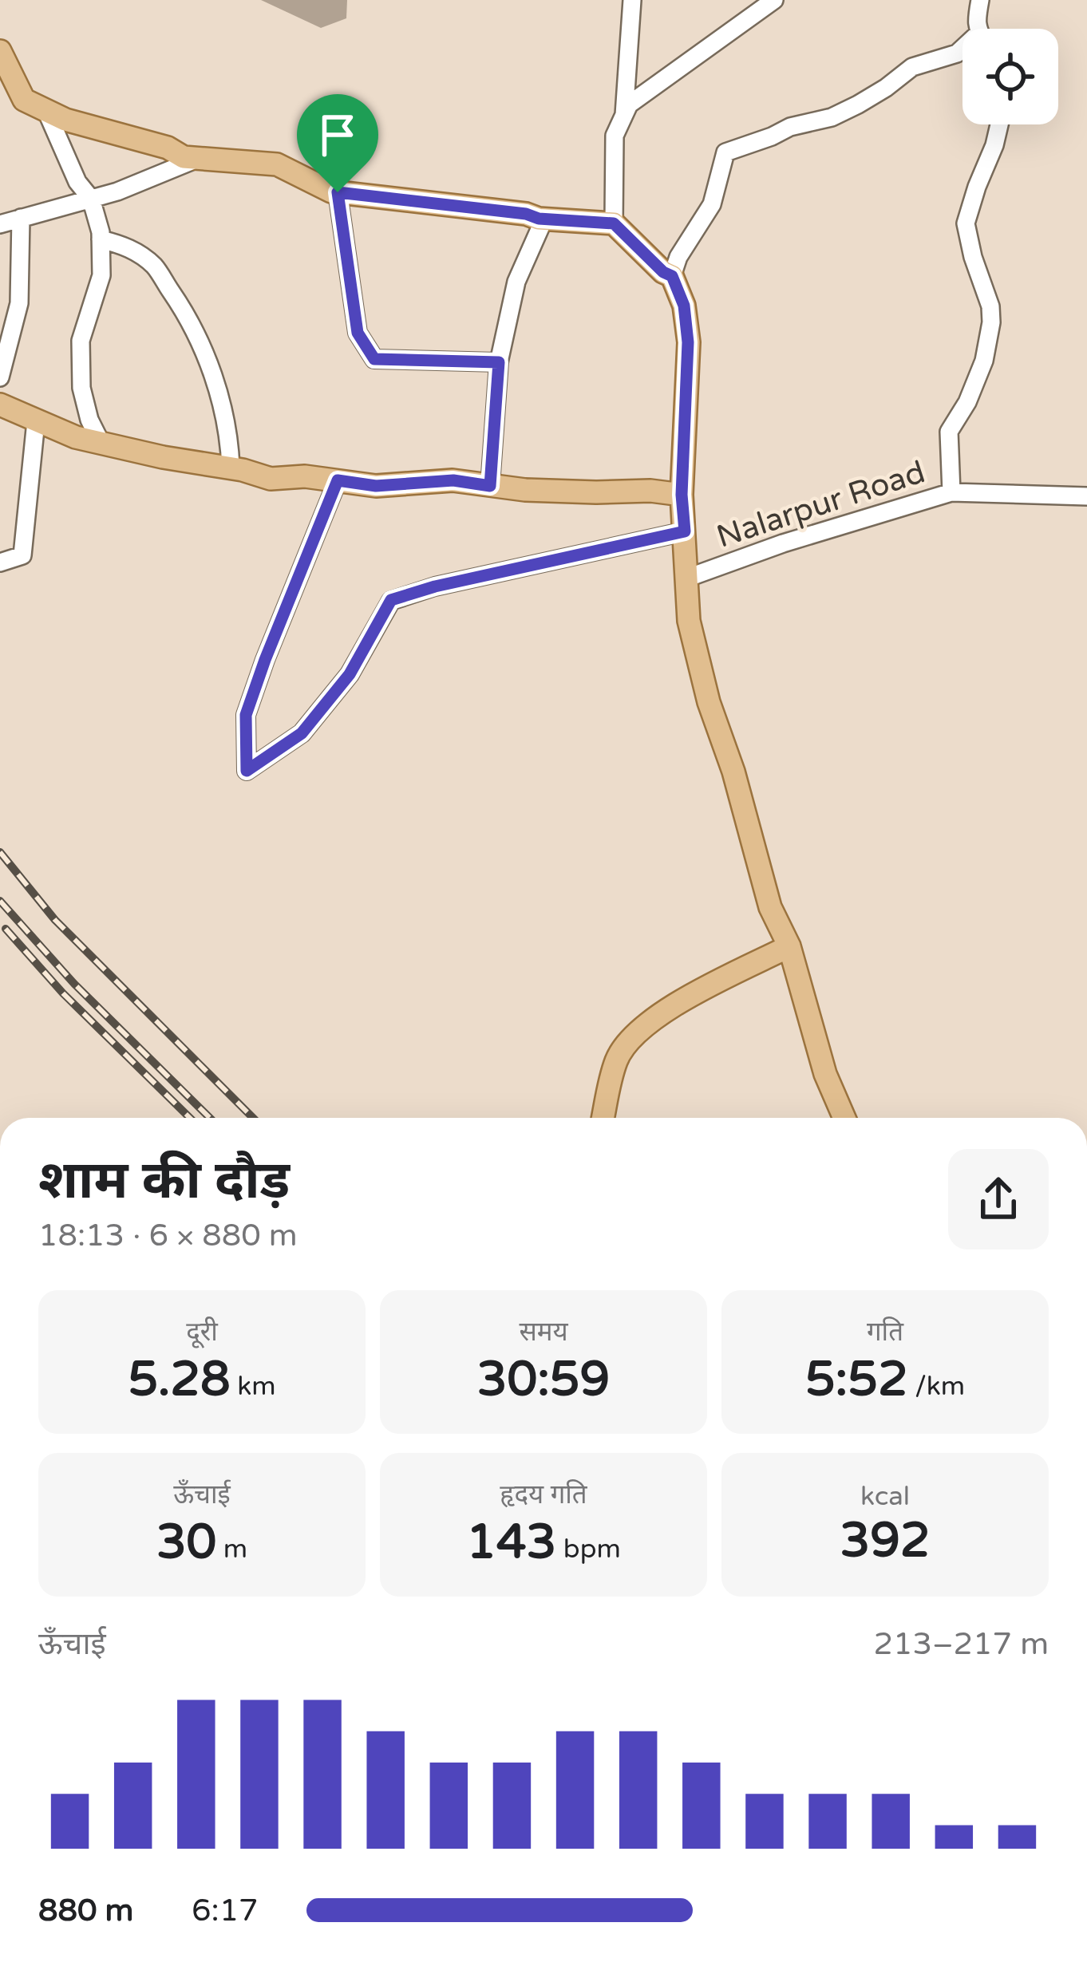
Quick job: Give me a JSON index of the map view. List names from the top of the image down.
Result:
{
  "streets": {
    "street": ["Nalarpur Road"]
  },
  "page": {
    "heading": ["शाम की दौड़", "18:13 · 6 × 880 m"],
    "stats": [
      ["दूरी", "5.28 km"],
      ["समय", "30:59"],
      ["गति", "5:52 /km"],
      ["ऊँचाई", "30 m"],
      ["हृदय गति", "143 bpm"],
      ["kcal", "392"]
    ],
    "chart": ["ऊँचाई", "213–217 m"],
    "list": [
      {
        "name": "880 m",
        "note": "6:17"
      }
    ]
  }
}
